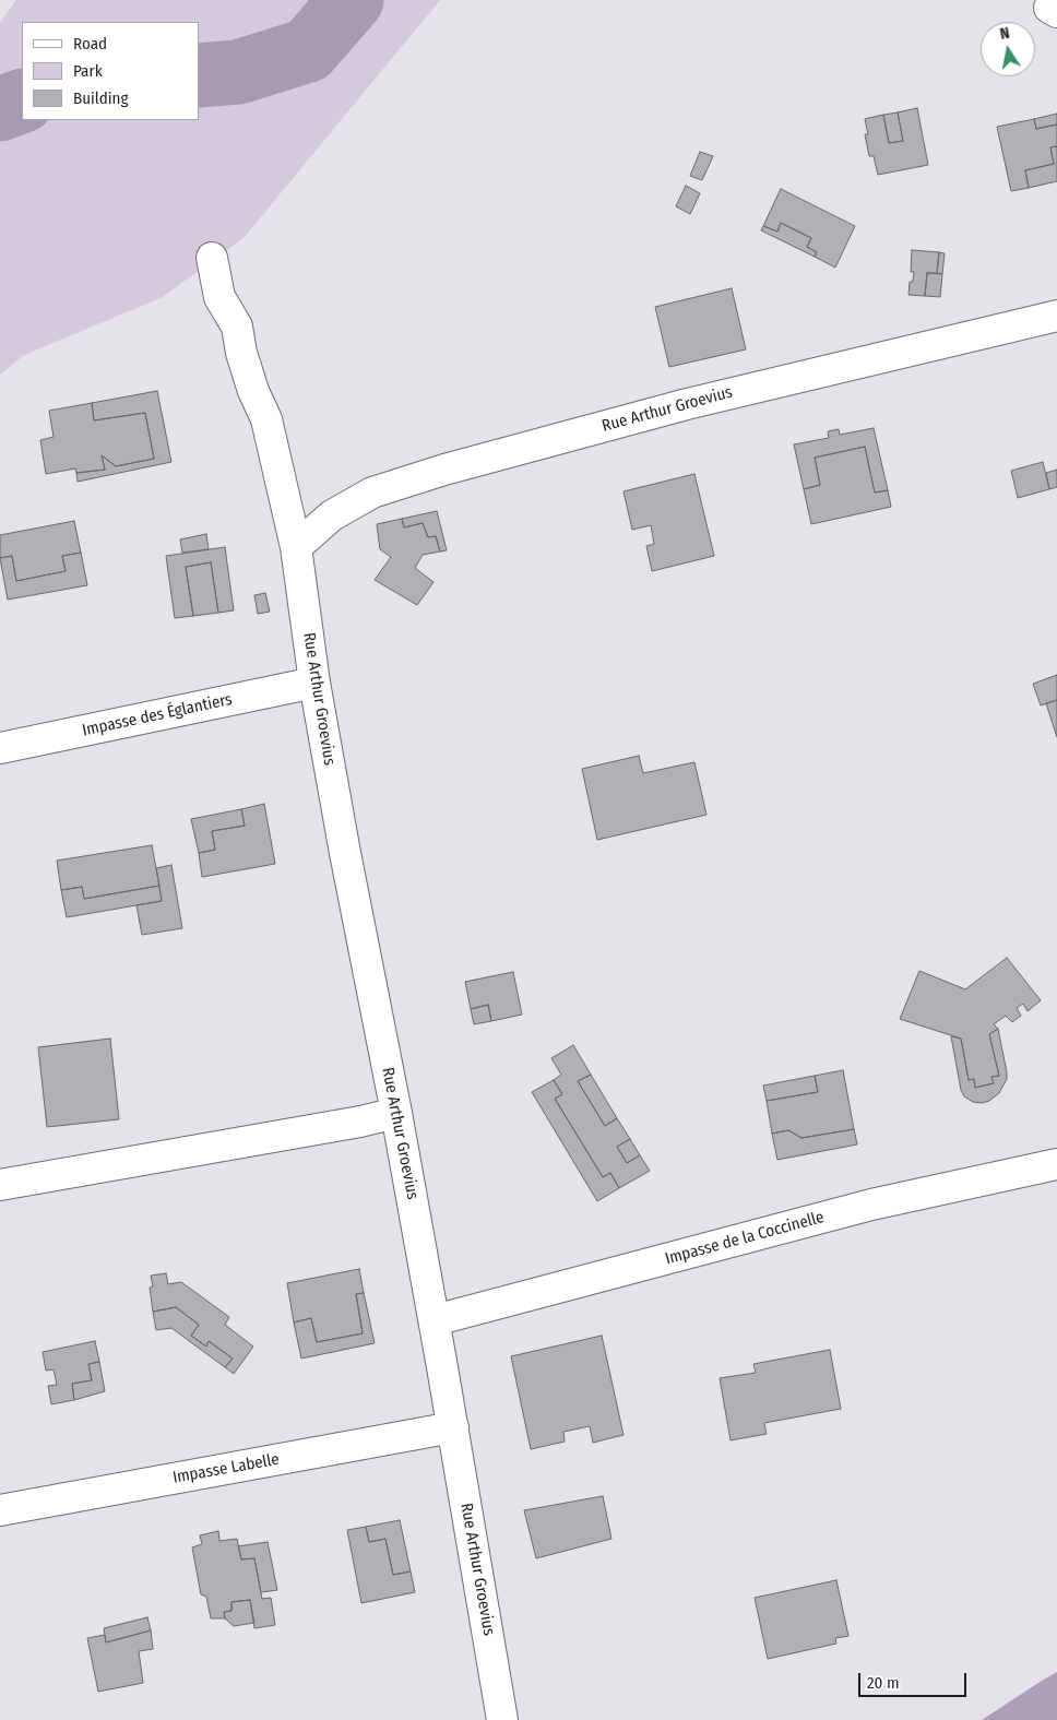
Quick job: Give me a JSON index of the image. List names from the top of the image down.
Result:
{
  "streets": {
    "street": [
      "Rue Arthur Groevius",
      "Impasse des Églantiers",
      "Impasse de la Coccinelle",
      "Impasse Labelle"
    ]
  },
  "crossings": [
    ["Rue Arthur Groevius", "Impasse des Églantiers"],
    ["Rue Arthur Groevius", "Impasse de la Coccinelle"],
    ["Rue Arthur Groevius", "Impasse Labelle"]
  ],
  "legend": ["Road", "Park", "Building"],
  "scale_bar": "20 m",
  "north": "top"
}
